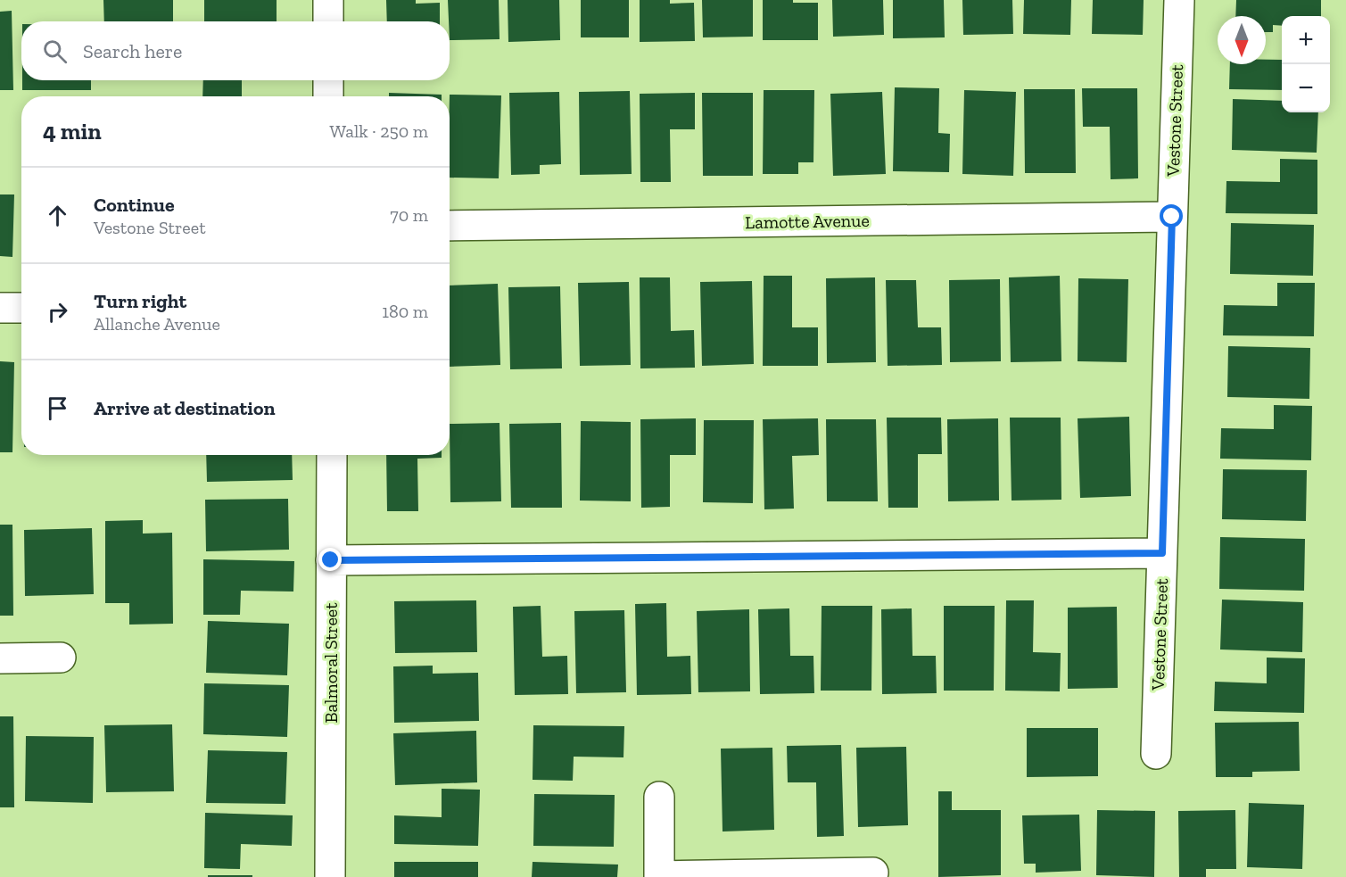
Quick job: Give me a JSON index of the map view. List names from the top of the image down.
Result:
{
  "streets": {
    "street": ["Vestone Street", "Lamotte Avenue", "Balmoral Street"]
  },
  "crossings": [
    ["Vestone Street", "Lamotte Avenue"]
  ],
  "north": "bottom",
  "page": {
    "map_buttons": ["+", "−"],
    "search": "Search here",
    "heading": ["4 min", "Walk · 250 m"],
    "list": [
      ["Continue", "Vestone Street", "70 m"],
      ["Turn right", "Allanche Avenue", "180 m"],
      "Arrive at destination"
    ]
  }
}
